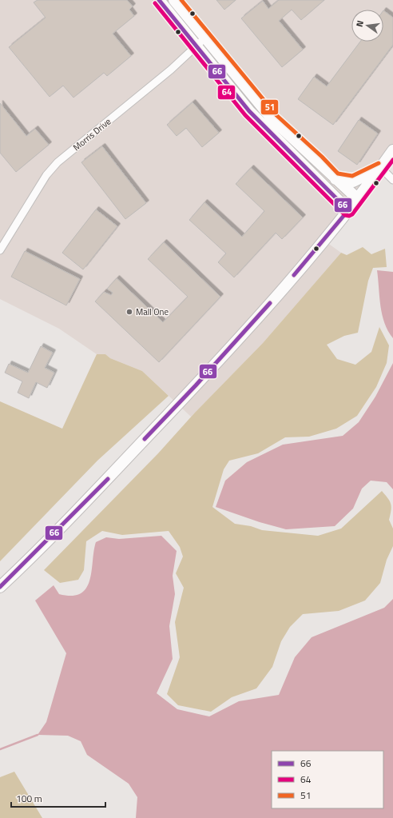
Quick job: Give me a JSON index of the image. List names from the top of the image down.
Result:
{
  "streets": {
    "street": ["Morris Drive"]
  },
  "places": ["Mall One"],
  "lines": ["transit line 66", "transit line 51", "transit line 64"],
  "legend": ["66", "64", "51"],
  "scale_bar": "100 m",
  "north": "left"
}
